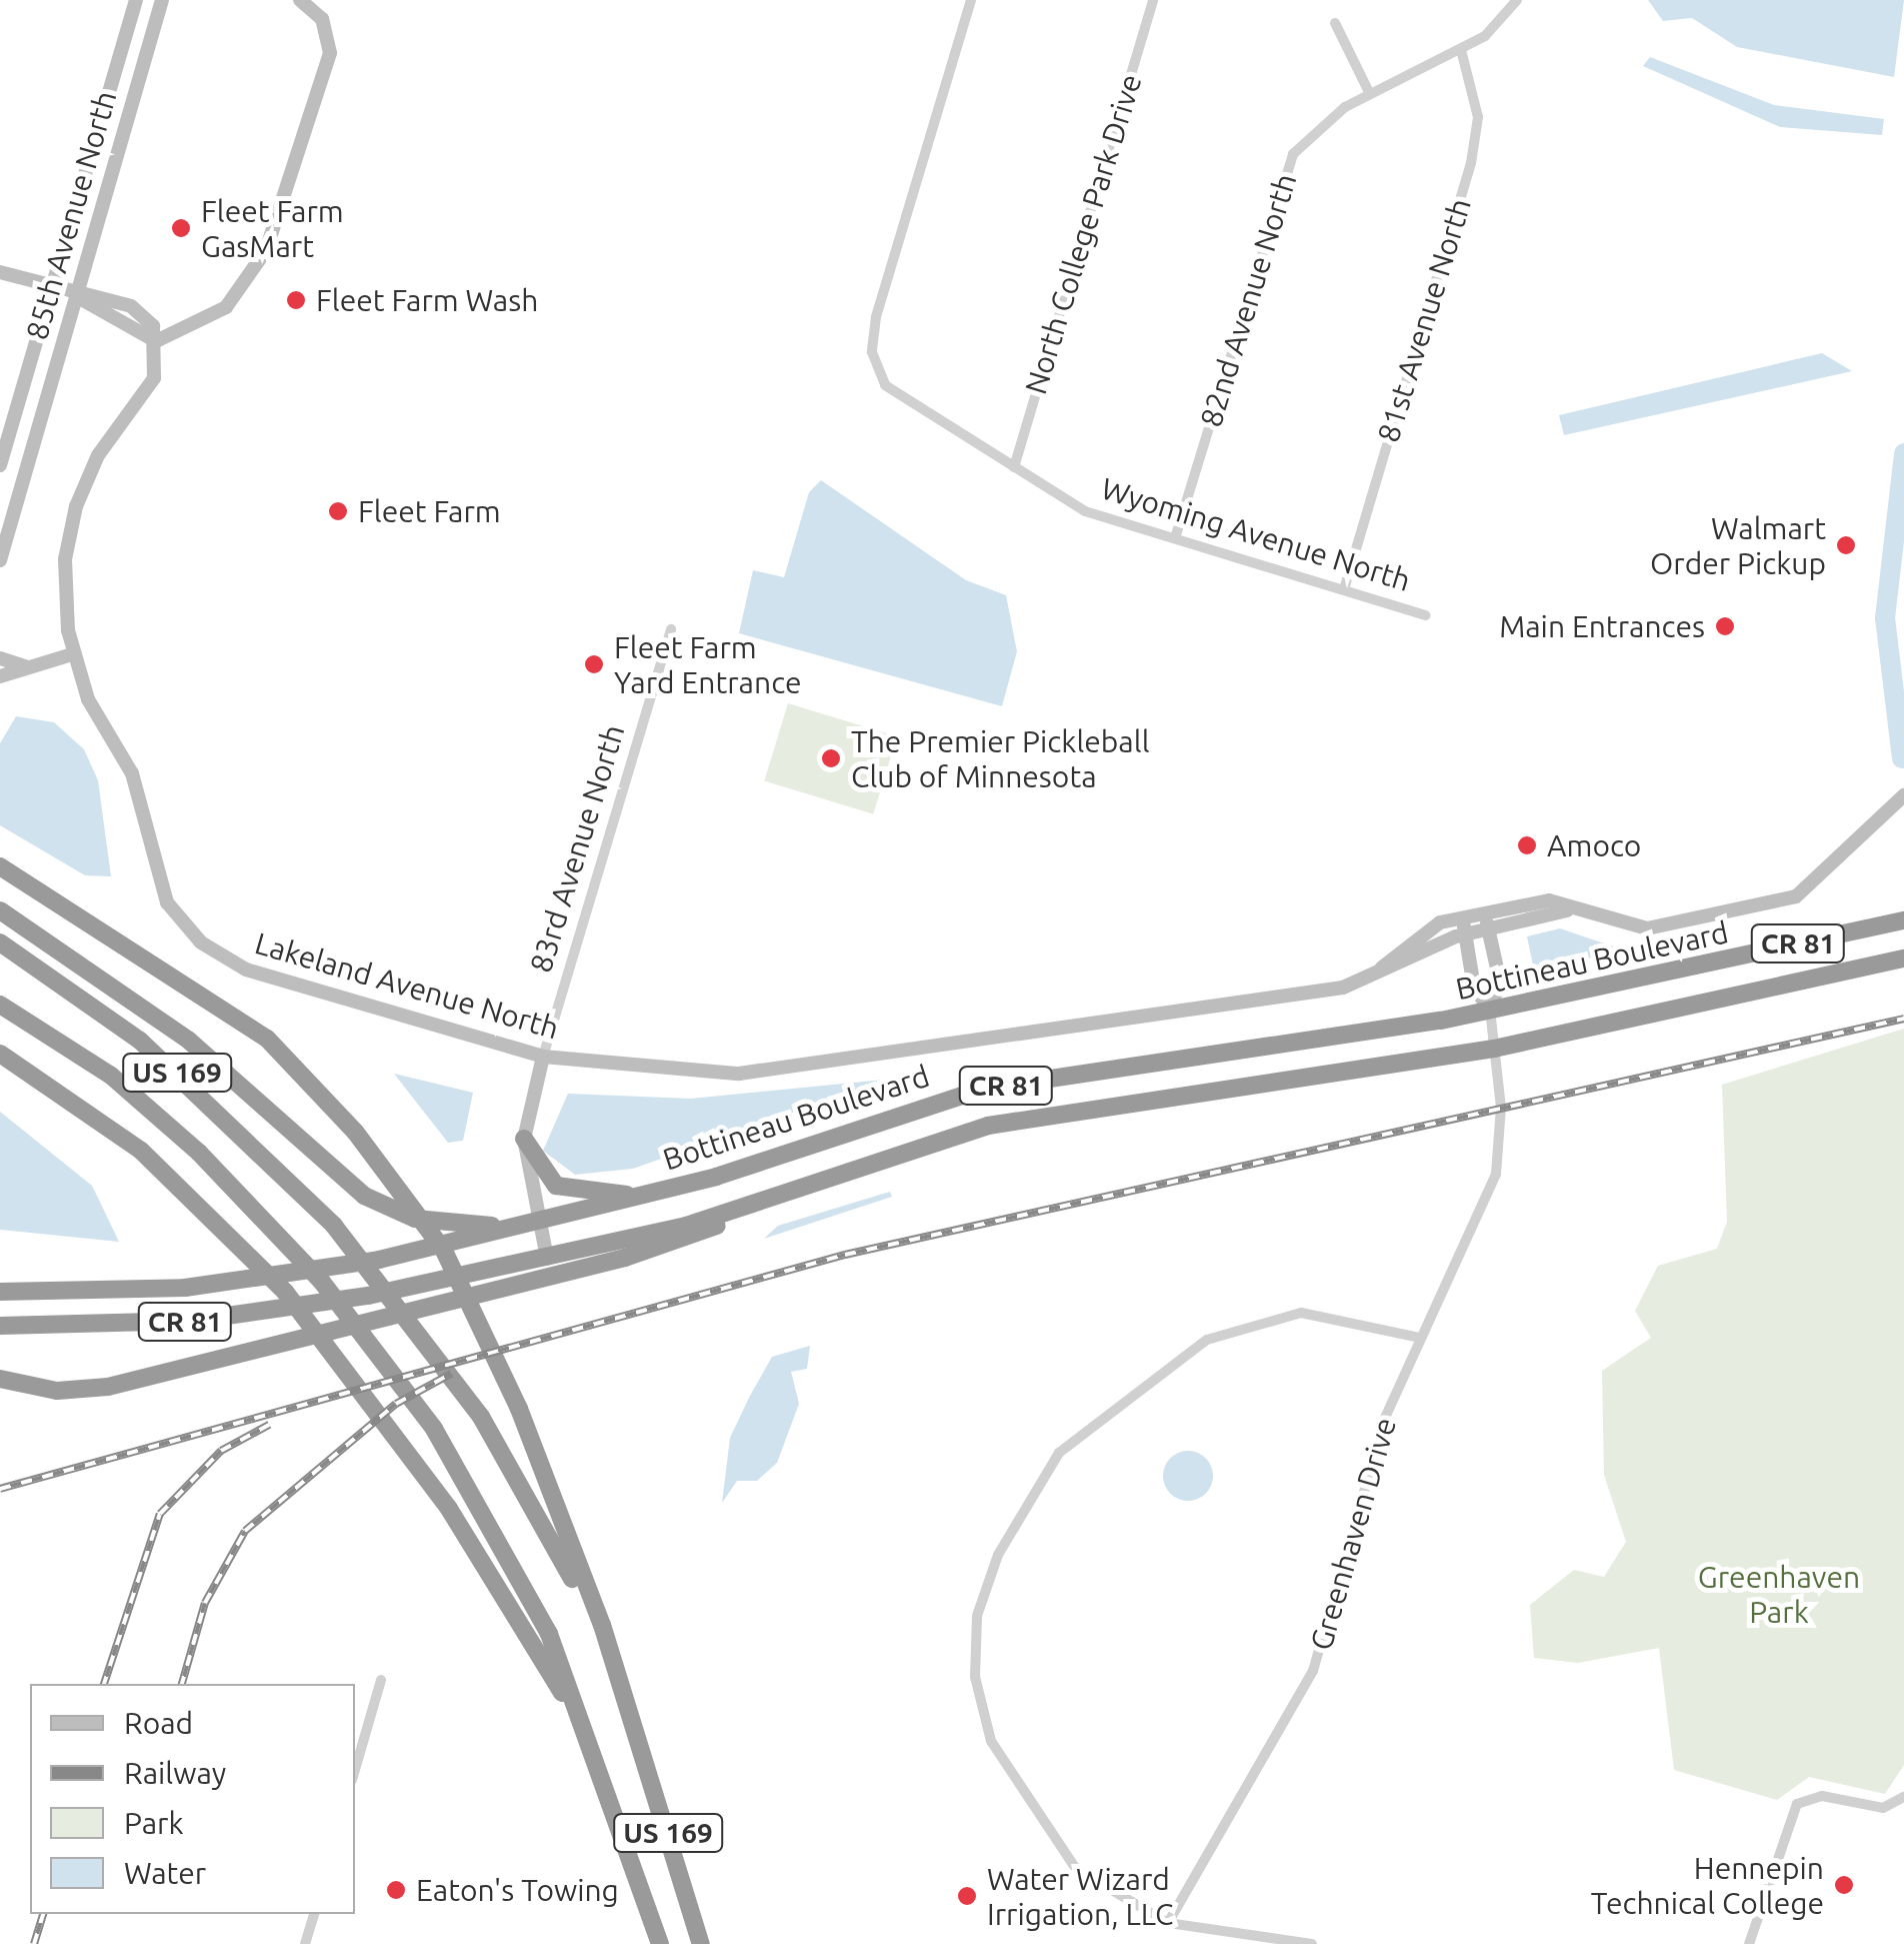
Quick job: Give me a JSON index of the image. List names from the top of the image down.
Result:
{
  "streets": {
    "highway": ["CR 81", "Bottineau Boulevard", "US 169"],
    "street": [
      "85th Avenue North",
      "North College Park Drive",
      "82nd Avenue North",
      "81st Avenue North",
      "Wyoming Avenue North",
      "83rd Avenue North",
      "Lakeland Avenue North",
      "Greenhaven Drive"
    ]
  },
  "crossings": [
    ["North College Park Drive", "Wyoming Avenue North"],
    ["82nd Avenue North", "81st Avenue North"],
    ["82nd Avenue North", "Wyoming Avenue North"],
    ["81st Avenue North", "Wyoming Avenue North"],
    ["83rd Avenue North", "Bottineau Boulevard"],
    ["83rd Avenue North", "Lakeland Avenue North"],
    ["Bottineau Boulevard", "Greenhaven Drive"]
  ],
  "parks": ["Greenhaven Park"],
  "places": [
    "Fleet Farm GasMart",
    "Fleet Farm Wash",
    "Fleet Farm",
    "Walmart Order Pickup",
    "Main Entrances",
    "Fleet Farm Yard Entrance",
    "The Premier Pickleball Club of Minnesota",
    "Amoco",
    "Hennepin Technical College",
    "Eaton's Towing",
    "Water Wizard Irrigation, LLC"
  ],
  "legend": [
    "Road",
    "Railway",
    "Park",
    "Water"
  ]
}
